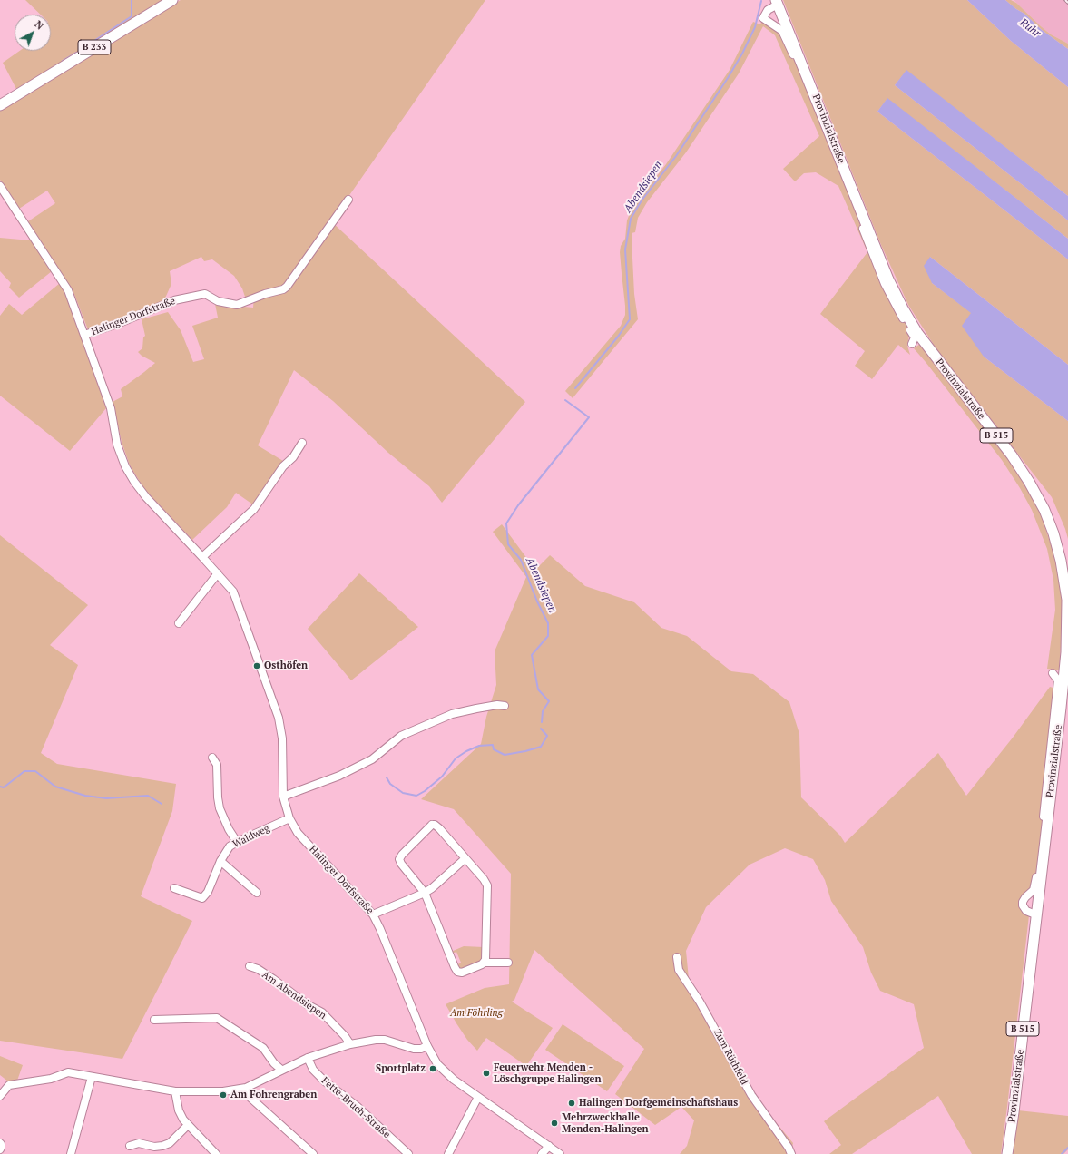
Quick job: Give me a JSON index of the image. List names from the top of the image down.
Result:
{
  "streets": {
    "main road": ["B 233", "Provinzialstraße", "B 515"],
    "street": [
      "Halinger Dorfstraße",
      "Waldweg",
      "Am Abendsiepen",
      "Zum Rüthfeld",
      "Fette-Bruch-Straße"
    ]
  },
  "crossings": [
    ["Halinger Dorfstraße", "Waldweg"]
  ],
  "water": ["Ruhr", "Abendsiepen"],
  "parks": ["Am Föhrling"],
  "places": [
    "Osthöfen",
    "Sportplatz",
    "Feuerwehr Menden - Löschgruppe Halingen",
    "Am Fohrengraben",
    "Halingen Dorfgemeinschaftshaus",
    "Mehrzweckhalle Menden-Halingen"
  ],
  "north": "top right"
}
